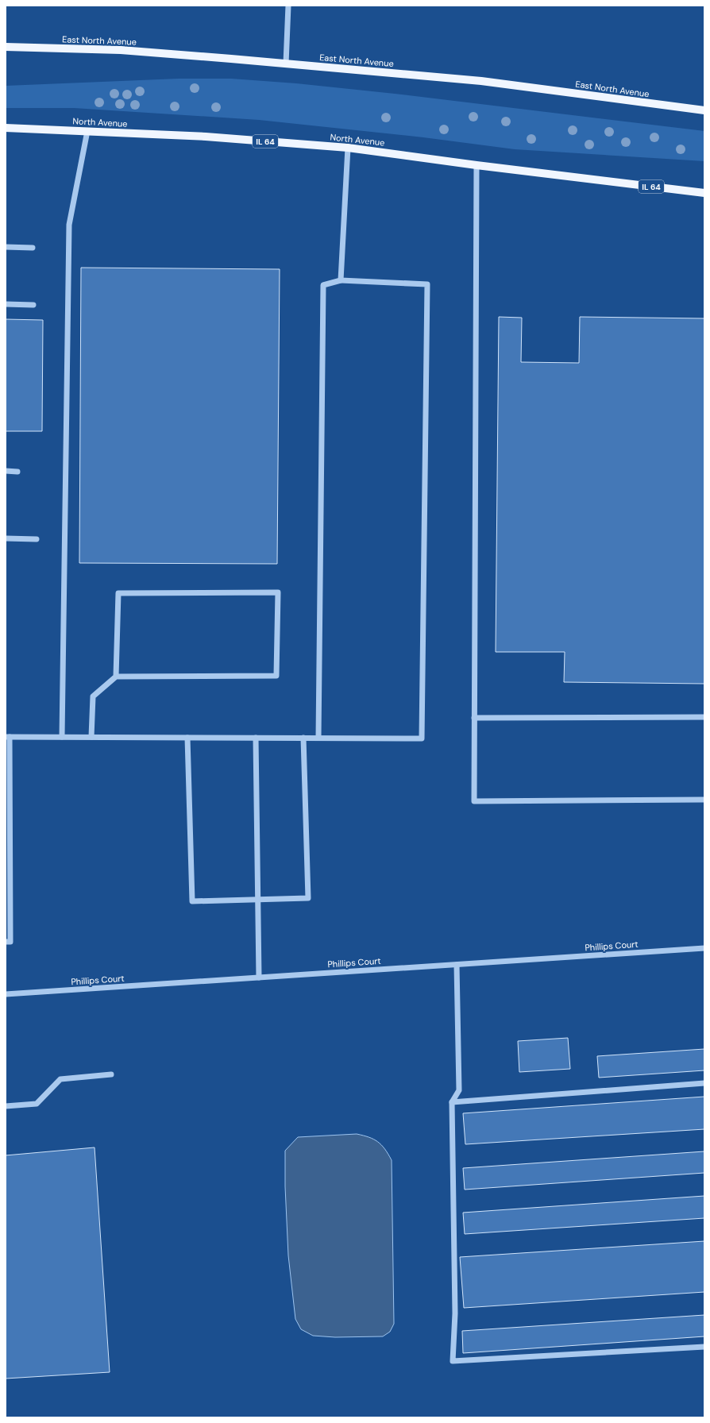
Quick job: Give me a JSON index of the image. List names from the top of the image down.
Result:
{
  "streets": {
    "main road": ["East North Avenue", "North Avenue", "IL 64"],
    "street": ["Phillips Court"]
  }
}
